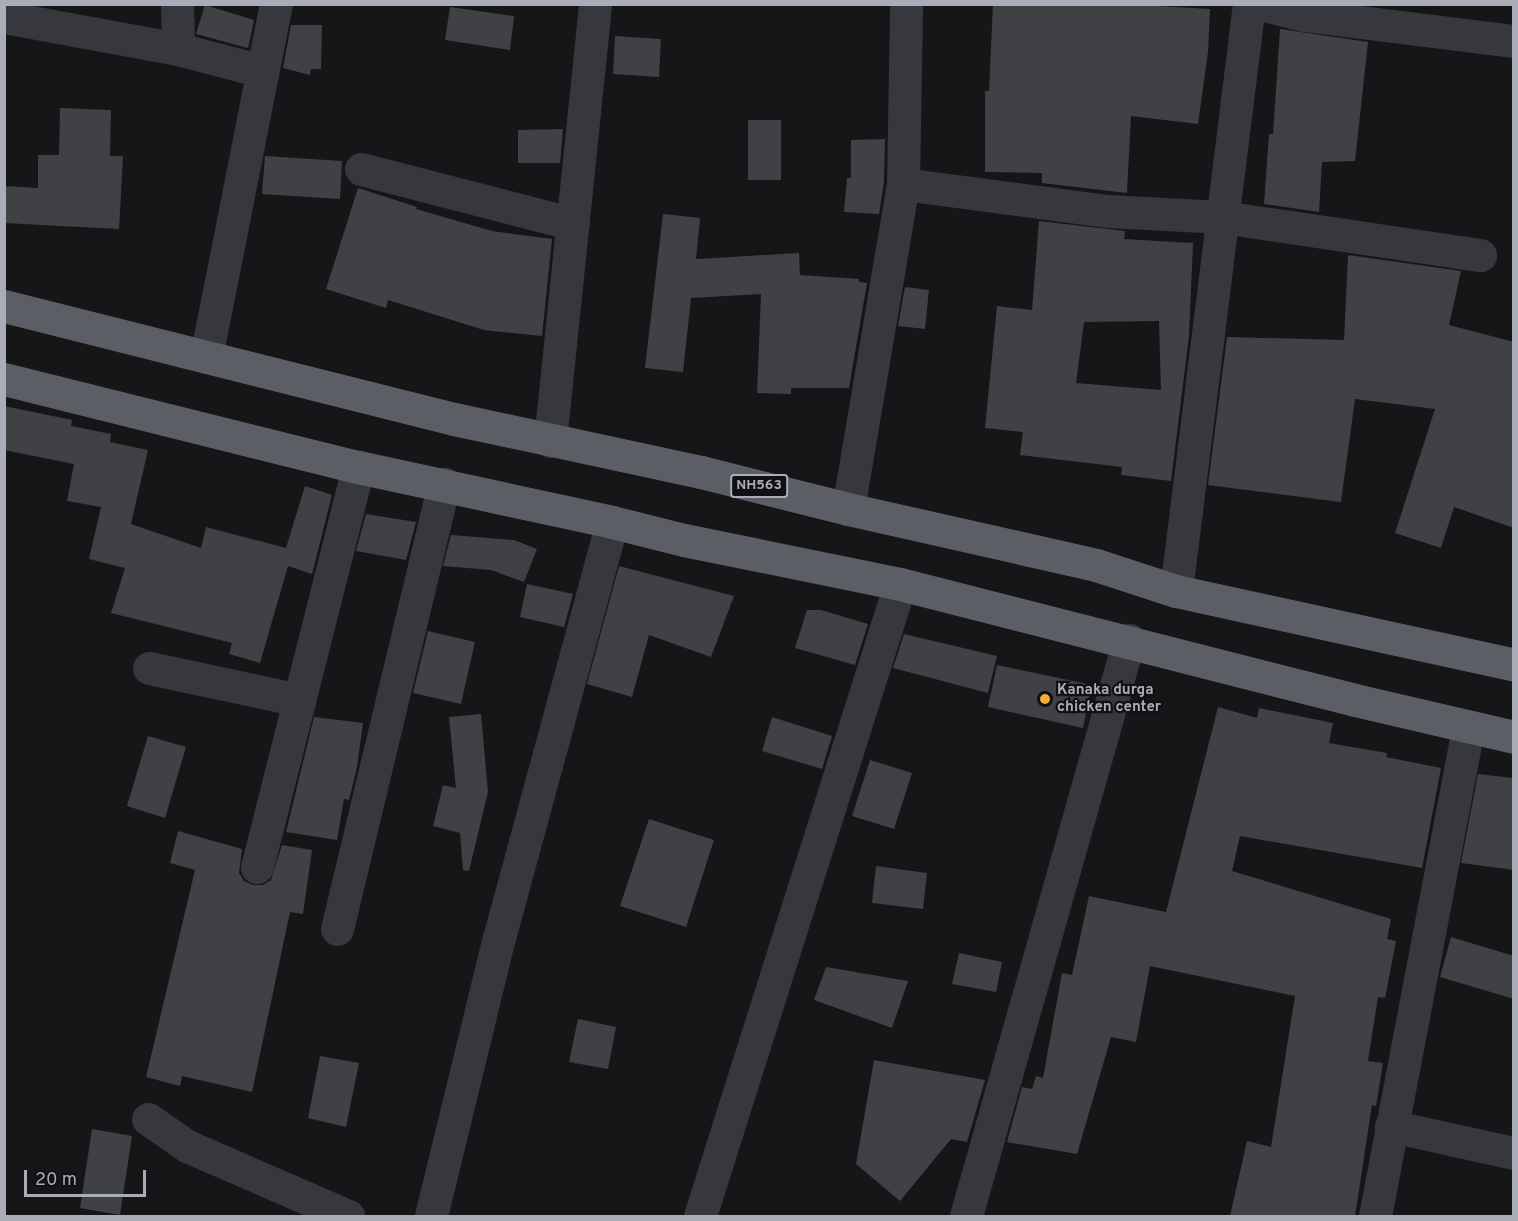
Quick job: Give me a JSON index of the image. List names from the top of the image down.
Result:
{
  "streets": {
    "highway": ["NH563"]
  },
  "places": ["Kanaka durga chicken center"],
  "scale_bar": "20 m"
}
